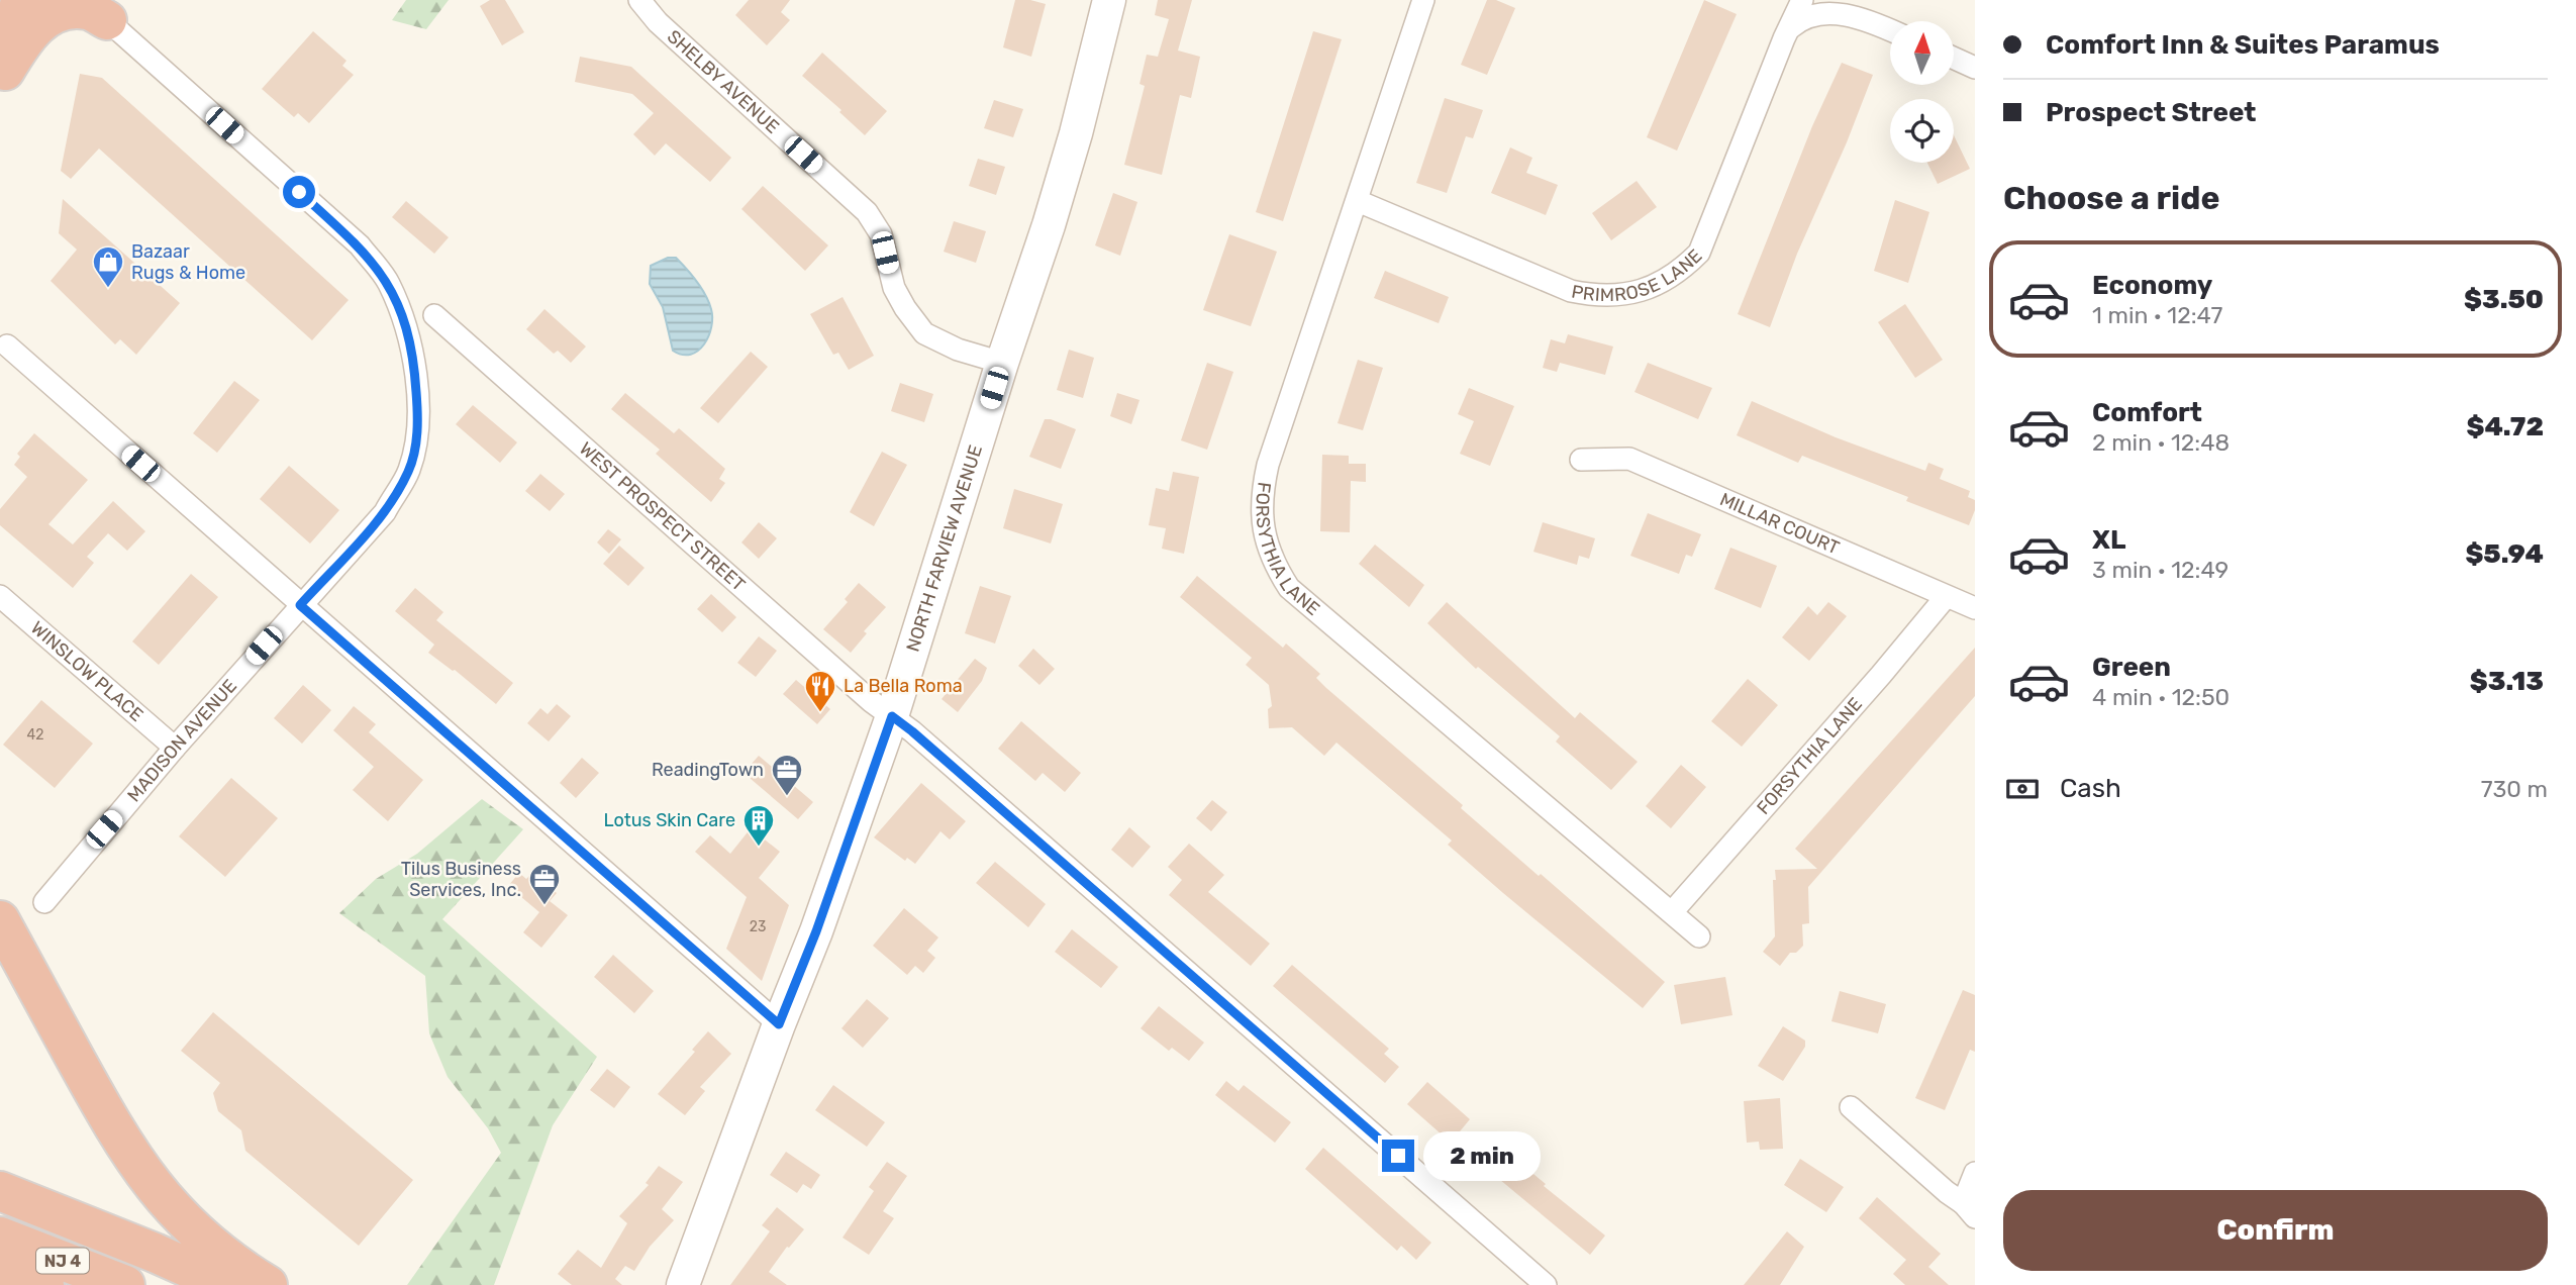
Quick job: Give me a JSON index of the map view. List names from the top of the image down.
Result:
{
  "streets": {
    "highway": ["NJ 4"],
    "street": [
      "SHELBY AVENUE",
      "PRIMROSE LANE",
      "WEST PROSPECT STREET",
      "MILLAR COURT",
      "FORSYTHIA LANE",
      "NORTH FARVIEW AVENUE",
      "WINSLOW PLACE",
      "MADISON AVENUE"
    ]
  },
  "crossings": [
    ["SHELBY AVENUE", "NORTH FARVIEW AVENUE"],
    ["PRIMROSE LANE", "FORSYTHIA LANE"],
    ["WEST PROSPECT STREET", "NORTH FARVIEW AVENUE"],
    ["MILLAR COURT", "FORSYTHIA LANE"],
    ["WINSLOW PLACE", "MADISON AVENUE"]
  ],
  "places": {
    "shop": ["Bazaar Rugs & Home"],
    "restaurant": ["La Bella Roma"],
    "office": ["ReadingTown", "Tilus Business Services, Inc."],
    "building": ["Lotus Skin Care"]
  },
  "house_numbers": ["42", "23"],
  "north": "top",
  "page": {
    "banner": ["Comfort Inn & Suites Paramus", "Prospect Street"],
    "heading": "Choose a ride",
    "list": [
      {
        "name": "Economy",
        "note": "1 min · 12:47",
        "value": "$3.50"
      },
      {
        "name": "Comfort",
        "note": "2 min · 12:48",
        "value": "$4.72"
      },
      {
        "name": "XL",
        "note": "3 min · 12:49",
        "value": "$5.94"
      },
      {
        "name": "Green",
        "note": "4 min · 12:50",
        "value": "$3.13"
      }
    ],
    "pay": ["Cash", "730 m"],
    "bubble": "2 min",
    "buttons": "Confirm"
  }
}
